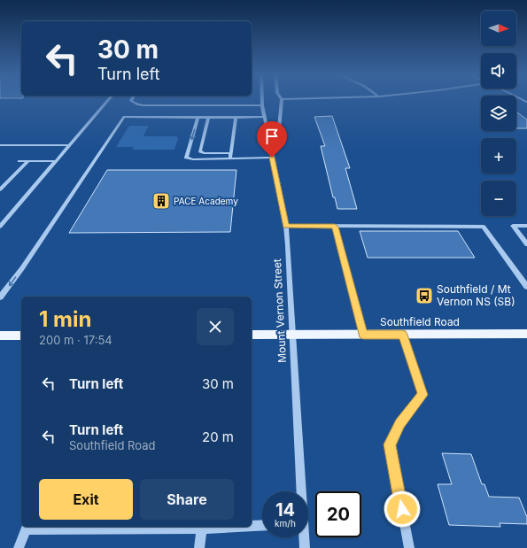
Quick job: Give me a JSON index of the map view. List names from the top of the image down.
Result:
{
  "streets": {
    "main road": ["Southfield Road"],
    "street": ["Mount Vernon Street"]
  },
  "crossings": [
    ["Mount Vernon Street", "Southfield Road"]
  ],
  "places": {
    "building": ["PACE Academy"],
    "bus stop": ["Southfield / Mt Vernon NS (SB)"]
  },
  "north": "right",
  "page": {
    "map_buttons": ["+", "−"],
    "turn": ["30 m", "Turn left"],
    "heading": ["1 min", "200 m · 17:54"],
    "list": [
      {
        "name": "Turn left",
        "value": "30 m"
      },
      {
        "name": "Turn left",
        "note": "Southfield Road",
        "value": "20 m"
      }
    ],
    "buttons": ["Exit", "Share"],
    "speed": "14 km/h",
    "limit": "20"
  }
}
